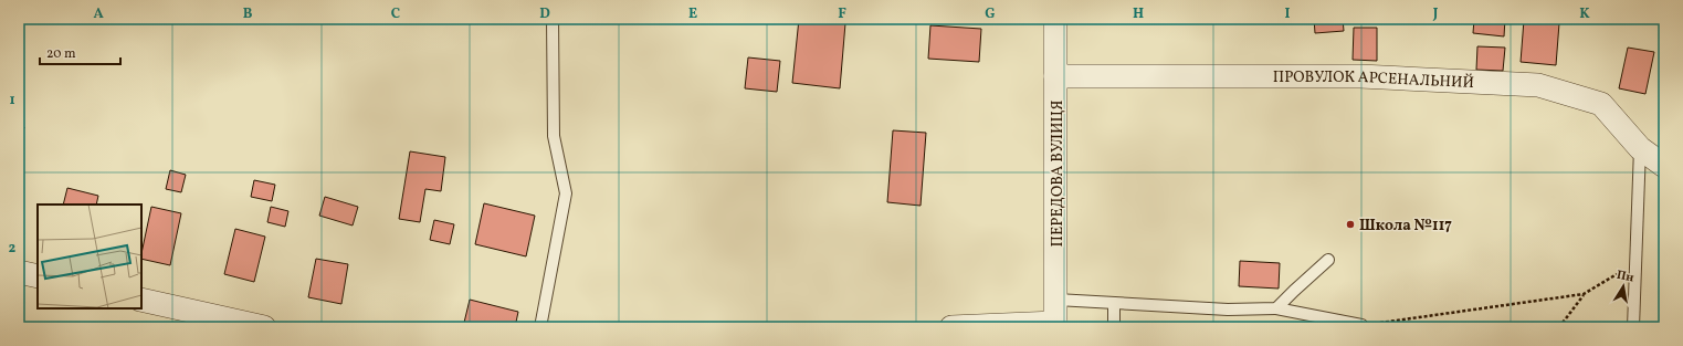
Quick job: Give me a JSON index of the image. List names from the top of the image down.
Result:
{
  "streets": {
    "street": ["ПРОВУЛОК АРСЕНАЛЬНИЙ", "ПЕРЕДОВА ВУЛИЦЯ"]
  },
  "crossings": [
    ["ПРОВУЛОК АРСЕНАЛЬНИЙ", "ПЕРЕДОВА ВУЛИЦЯ"]
  ],
  "places": ["Школа №117"],
  "scale_bar": "20 m",
  "north": "top",
  "grid": {
    "columns": [
      "A",
      "B",
      "C",
      "D",
      "E",
      "F",
      "G",
      "H",
      "I",
      "J",
      "K"
    ],
    "rows": ["1", "2"]
  }
}
